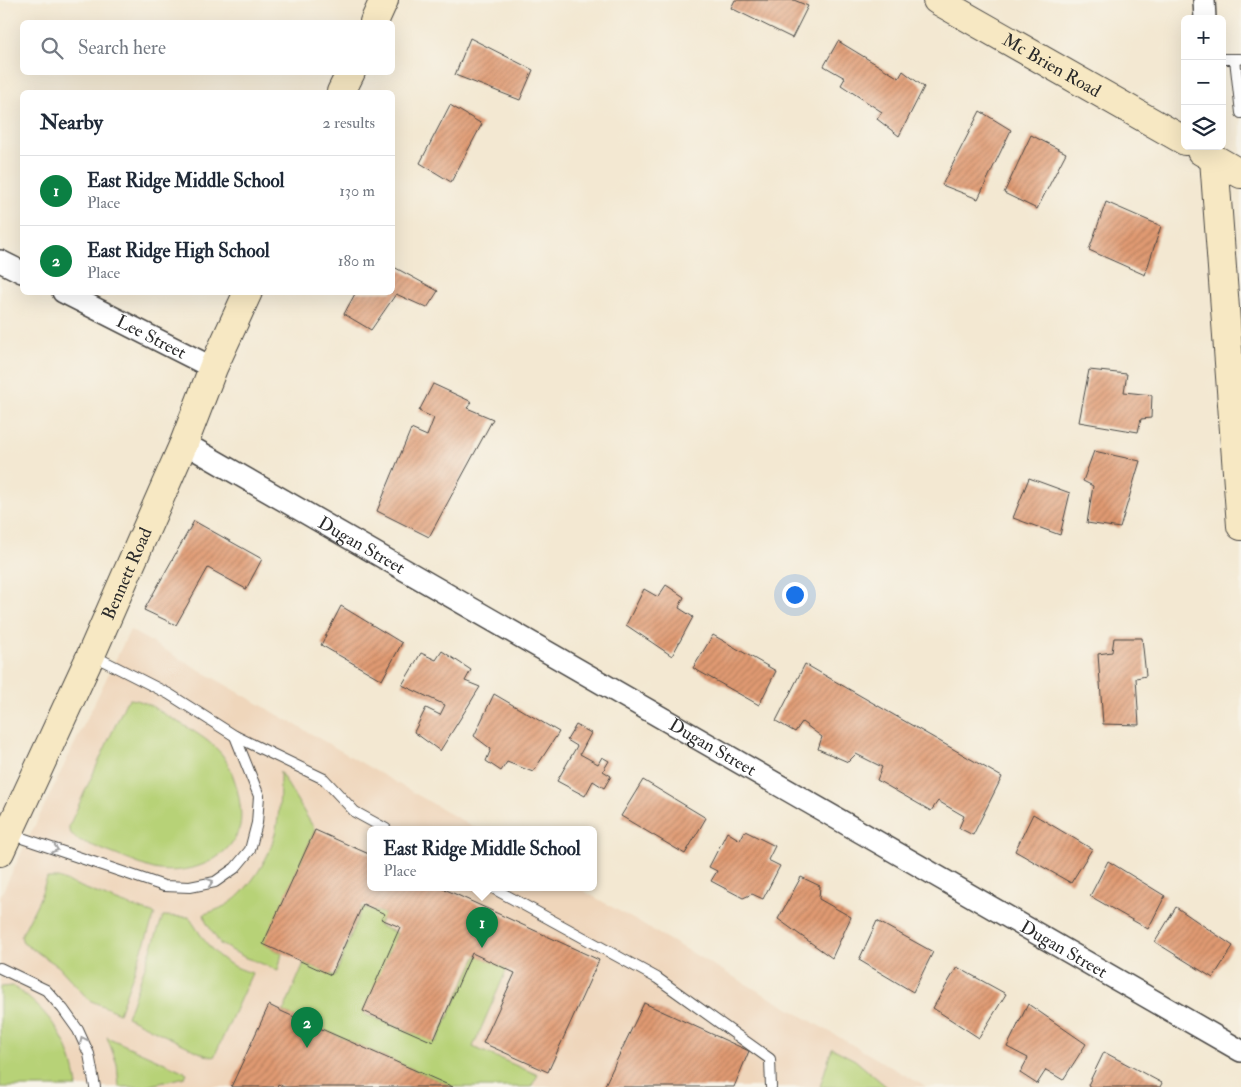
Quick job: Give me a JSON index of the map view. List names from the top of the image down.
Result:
{
  "streets": {
    "street": [
      "Mc Brien Road",
      "Lee Street",
      "Dugan Street",
      "Bennett Road"
    ]
  },
  "crossings": [
    ["Lee Street", "Bennett Road"],
    ["Dugan Street", "Bennett Road"]
  ],
  "page": {
    "map_buttons": ["+", "−"],
    "search": "Search here",
    "heading": ["Nearby", "2 results"],
    "list": [
      {
        "mark": "1",
        "name": "East Ridge Middle School",
        "note": "Place",
        "value": "130 m"
      },
      {
        "mark": "2",
        "name": "East Ridge High School",
        "note": "Place",
        "value": "180 m"
      }
    ],
    "popup": ["East Ridge Middle School", "Place"],
    "pins": ["1", "2"]
  }
}
